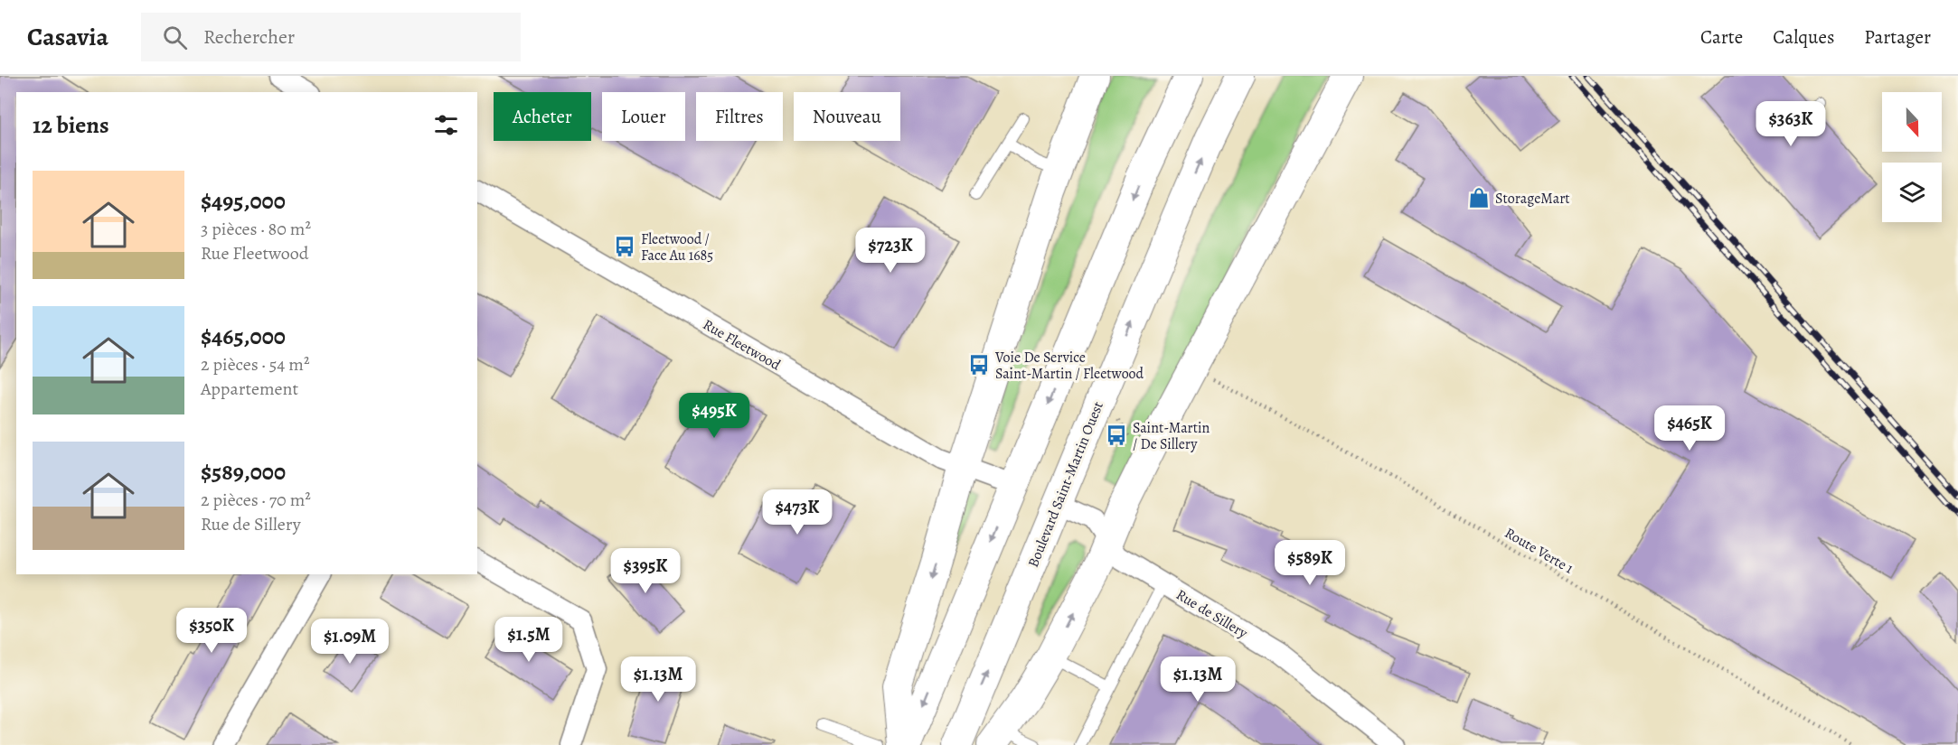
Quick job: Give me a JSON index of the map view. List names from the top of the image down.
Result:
{
  "streets": {
    "main road": ["Boulevard Saint-Martin Ouest"],
    "street": ["Rue Fleetwood", "Rue de Sillery"],
    "path": ["Route Verte 1"]
  },
  "crossings": [
    ["Boulevard Saint-Martin Ouest", "Rue de Sillery"]
  ],
  "places": {
    "shop": ["StorageMart"],
    "bus stop": ["Fleetwood / Face Au 1685", "Voie De Service Saint-Martin / Fleetwood", "Saint-Martin / De Sillery"]
  },
  "north": "bottom",
  "page": {
    "header": "Casavia",
    "search": "Rechercher",
    "nav": ["Carte", "Calques", "Partager"],
    "chip": [
      "Acheter",
      "Louer",
      "Filtres",
      "Nouveau"
    ],
    "heading": "12 biens",
    "price": [
      "$363K",
      "$723K",
      "$495K",
      "$465K",
      "$473K",
      "$589K",
      "$395K",
      "$350K",
      "$1.5M",
      "$1.09M",
      "$1.13M",
      "$1.13M"
    ],
    "list": [
      {
        "name": "$495,000",
        "note": "3 pièces · 80 m² · Rue Fleetwood"
      },
      {
        "name": "$465,000",
        "note": "2 pièces · 54 m² · Appartement"
      },
      {
        "name": "$589,000",
        "note": "2 pièces · 70 m² · Rue de Sillery"
      }
    ]
  }
}
